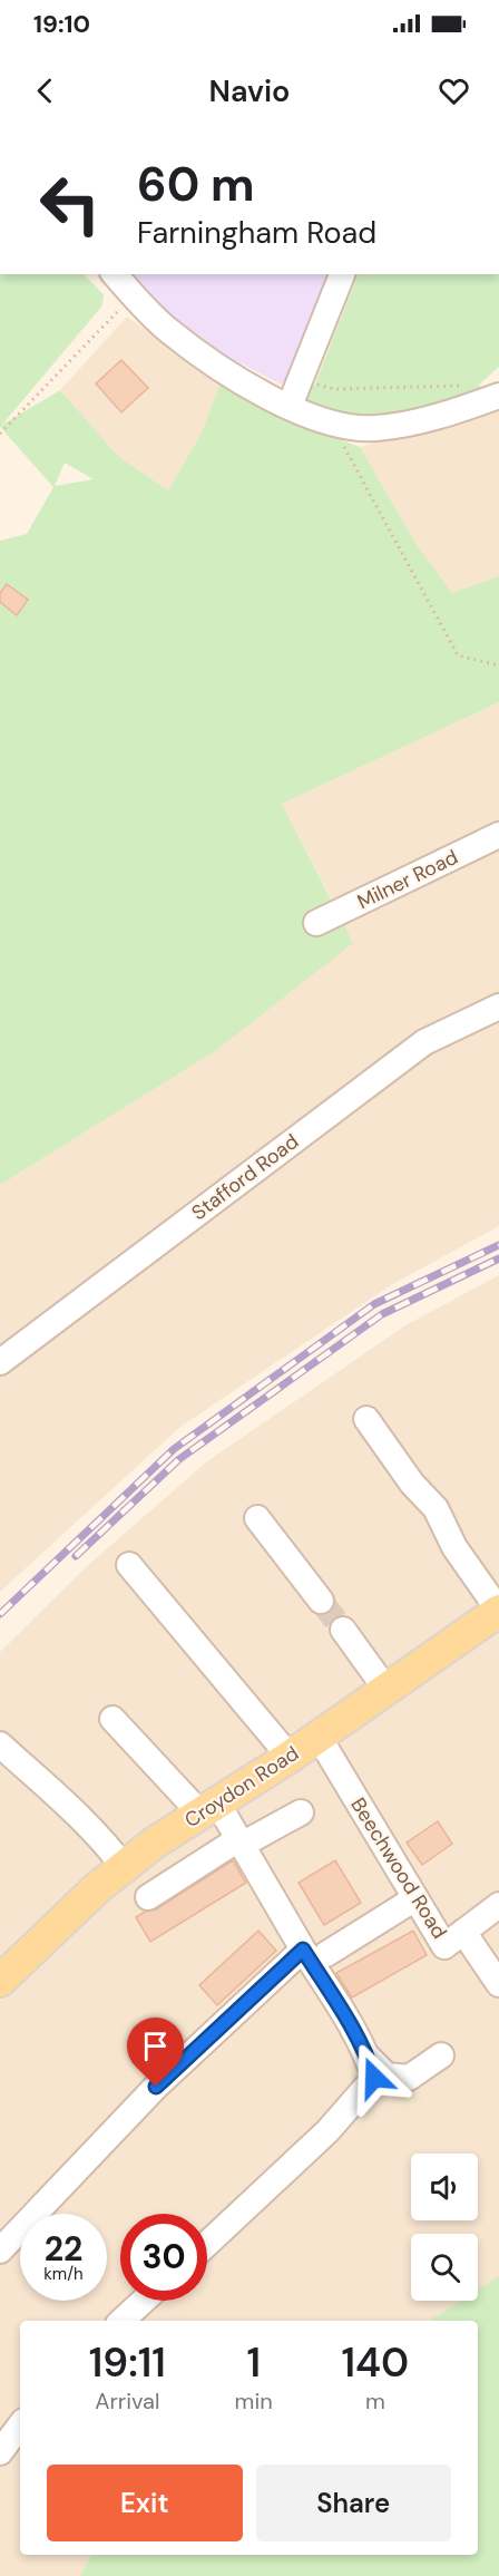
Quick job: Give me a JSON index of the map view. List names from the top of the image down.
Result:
{
  "streets": {
    "main road": ["Croydon Road"],
    "street": ["Milner Road", "Stafford Road", "Beechwood Road"]
  },
  "crossings": [
    ["Croydon Road", "Beechwood Road"]
  ],
  "page": {
    "status": "19:10",
    "header": "Navio",
    "turn": ["60 m", "Farningham Road"],
    "speed": "22 km/h",
    "limit": "30",
    "eta": [
      "19:11",
      "Arrival",
      "1",
      "min",
      "140",
      "m"
    ],
    "buttons": ["Exit", "Share"]
  }
}
